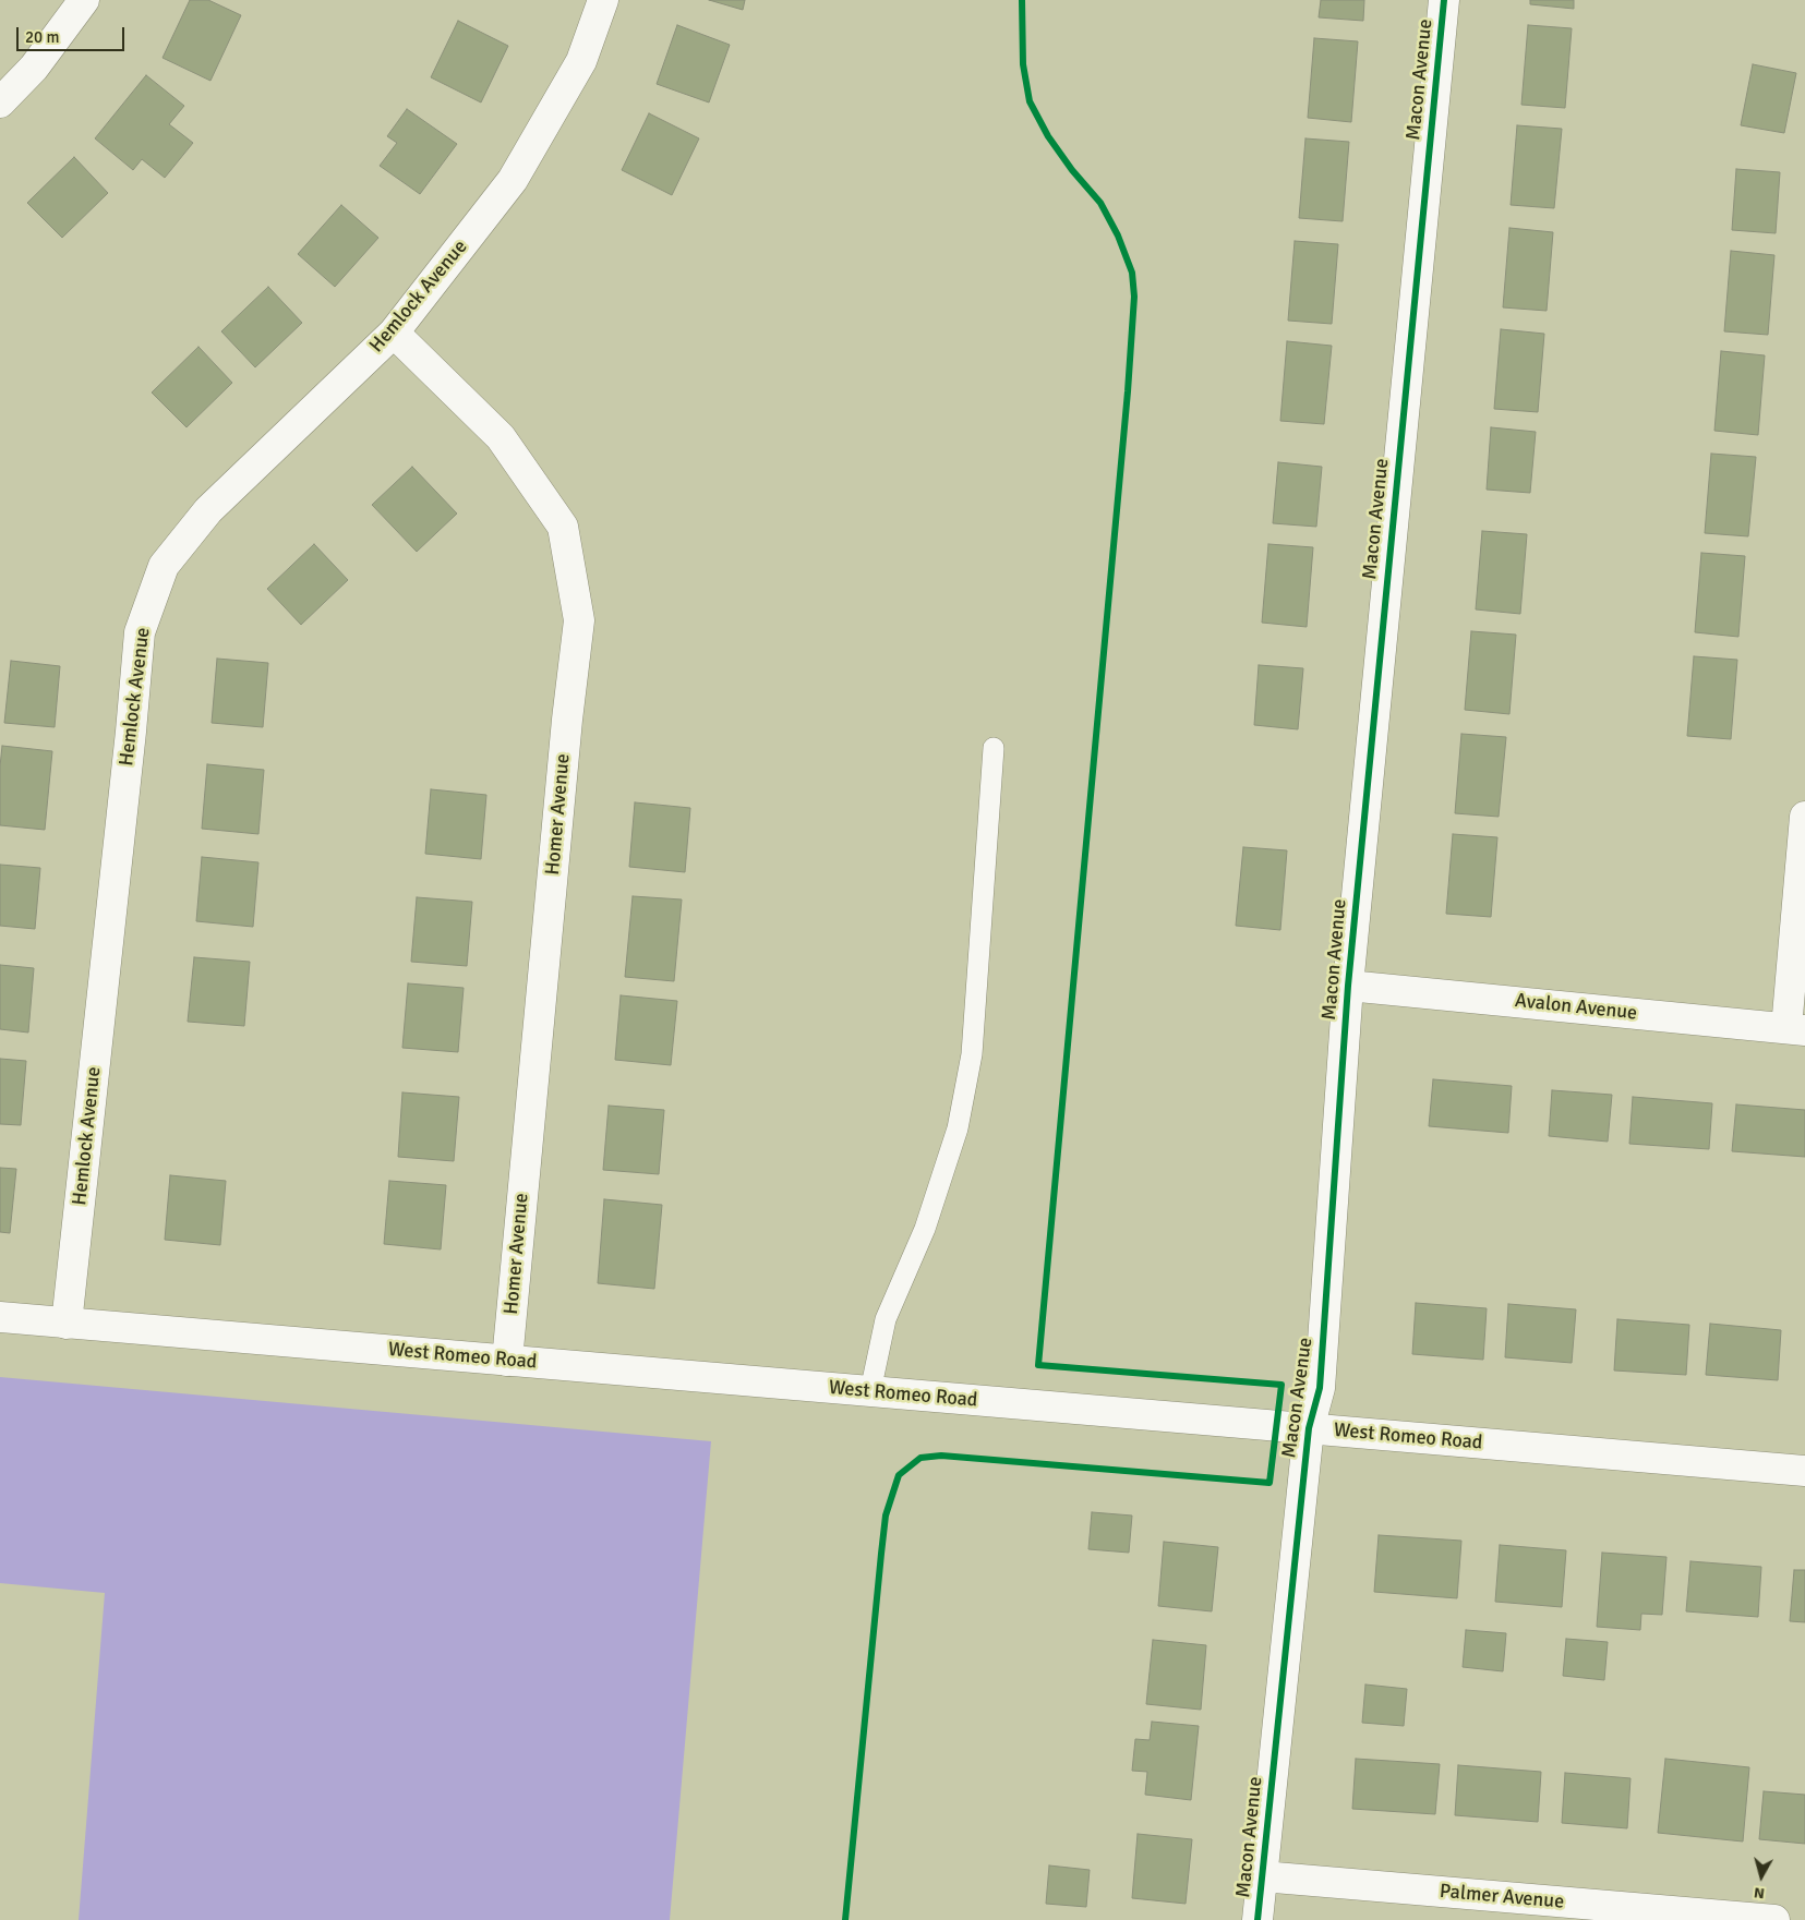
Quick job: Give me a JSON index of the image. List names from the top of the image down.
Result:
{
  "streets": {
    "street": [
      "Macon Avenue",
      "Hemlock Avenue",
      "Homer Avenue",
      "Avalon Avenue",
      "West Romeo Road",
      "Palmer Avenue"
    ]
  },
  "crossings": [
    ["Macon Avenue", "Avalon Avenue"],
    ["Macon Avenue", "West Romeo Road"],
    ["Macon Avenue", "Palmer Avenue"],
    ["Hemlock Avenue", "Homer Avenue"],
    ["Hemlock Avenue", "West Romeo Road"],
    ["Homer Avenue", "West Romeo Road"]
  ],
  "scale_bar": "20 m",
  "north": "bottom"
}
